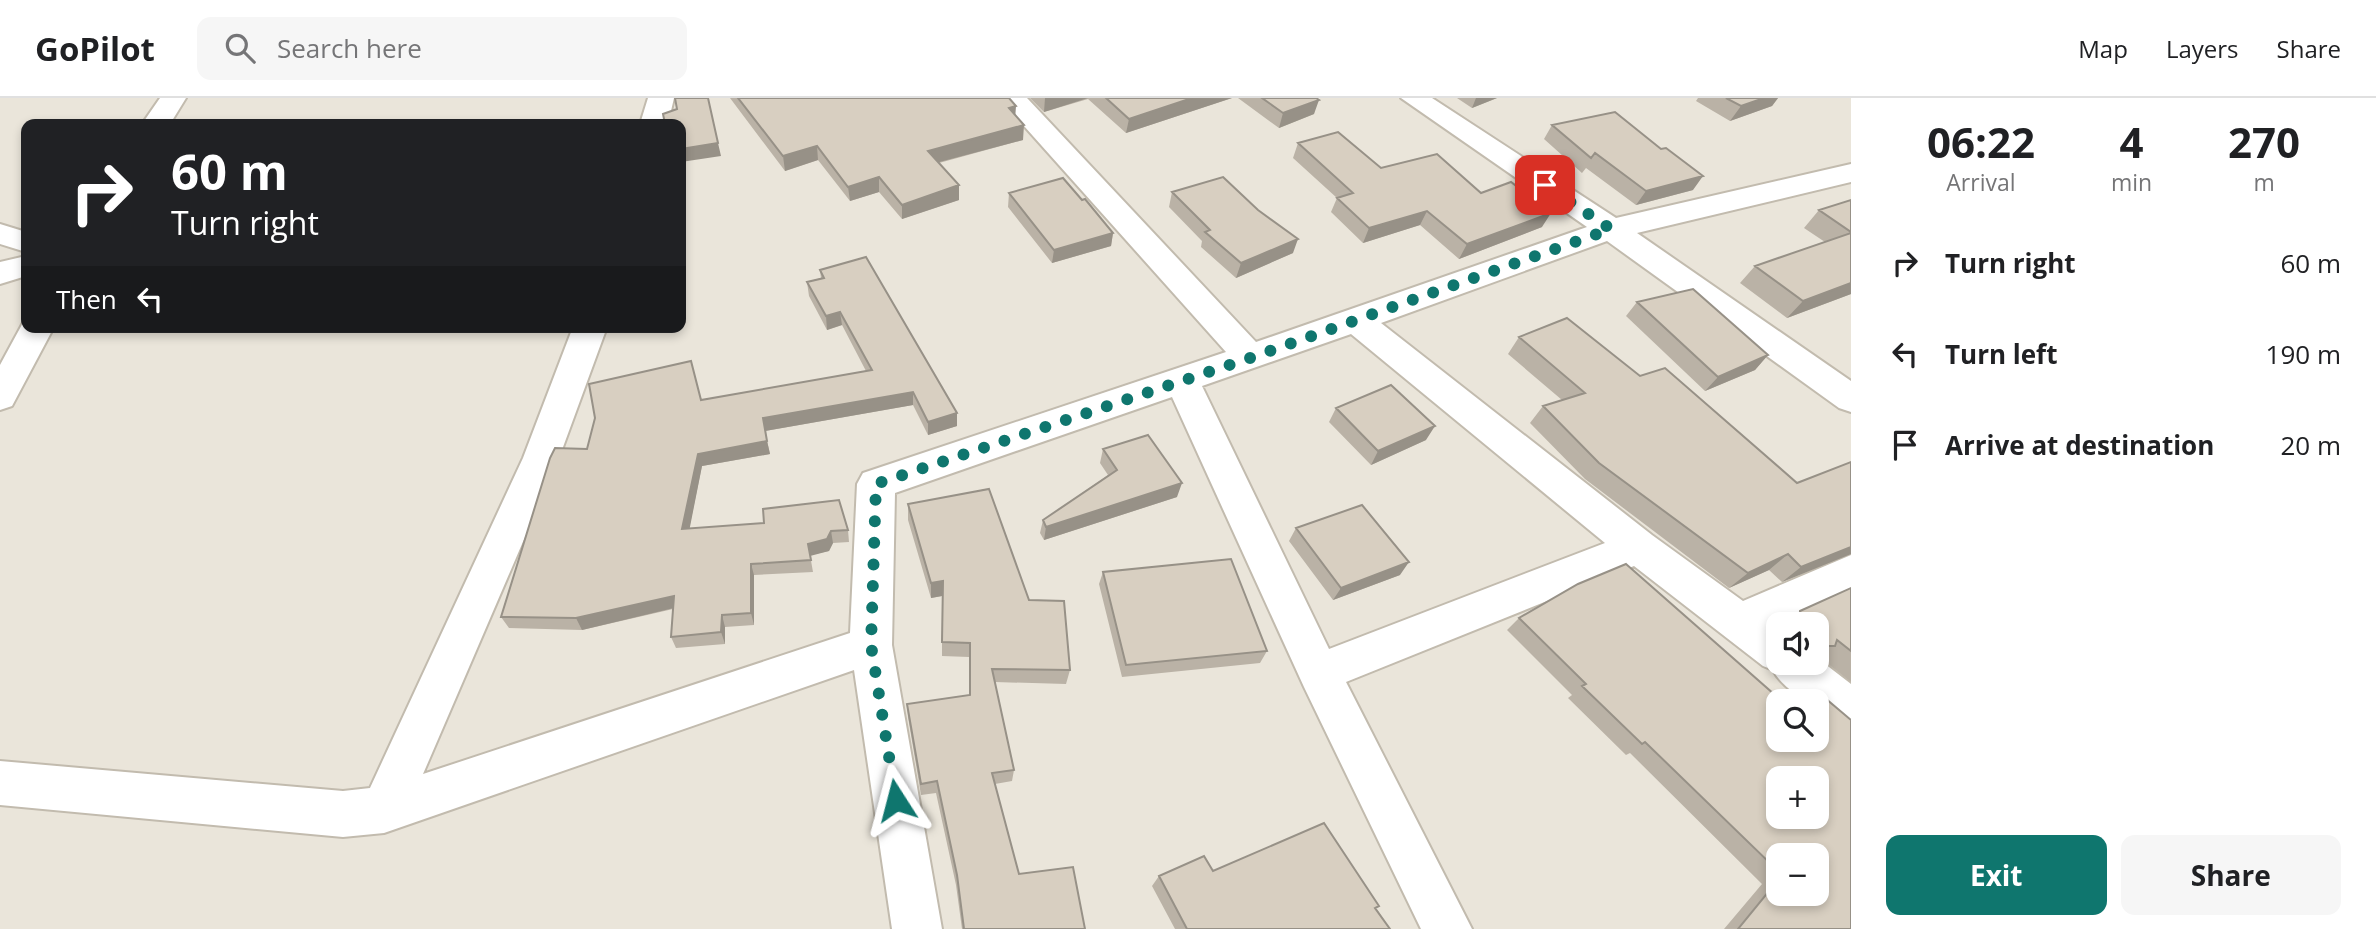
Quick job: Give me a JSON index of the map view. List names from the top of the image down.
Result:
{
  "page": {
    "header": "GoPilot",
    "search": "Search here",
    "nav": ["Map", "Layers", "Share"],
    "eta": [
      "06:22",
      "Arrival",
      "4",
      "min",
      "270",
      "m"
    ],
    "turn": ["60 m", "Turn right"],
    "list": [
      {
        "name": "Turn right",
        "value": "60 m"
      },
      {
        "name": "Turn left",
        "value": "190 m"
      },
      {
        "name": "Arrive at destination",
        "value": "20 m"
      }
    ],
    "then": "Then",
    "map_buttons": ["+", "−"],
    "buttons": ["Exit", "Share"]
  }
}
